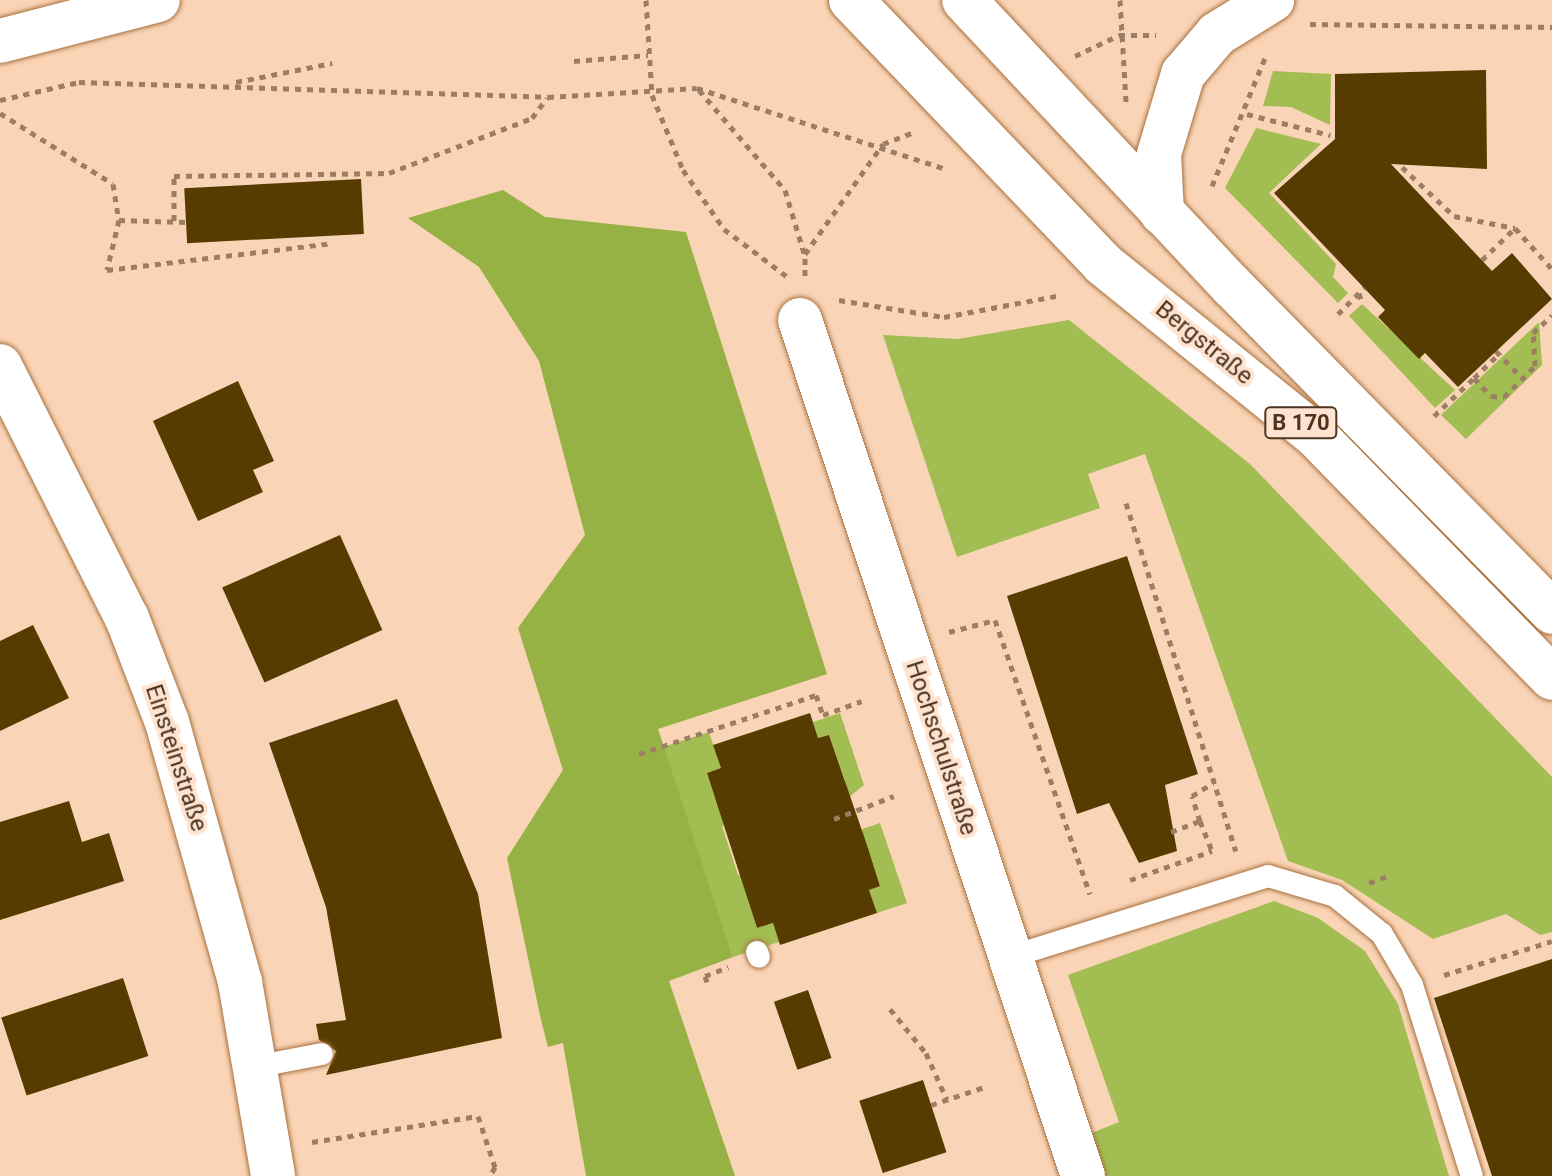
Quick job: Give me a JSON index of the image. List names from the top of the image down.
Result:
{
  "streets": {
    "main road": [
      "Bergstraße",
      "B 170",
      "Hochschulstraße",
      "Einsteinstraße"
    ]
  }
}
